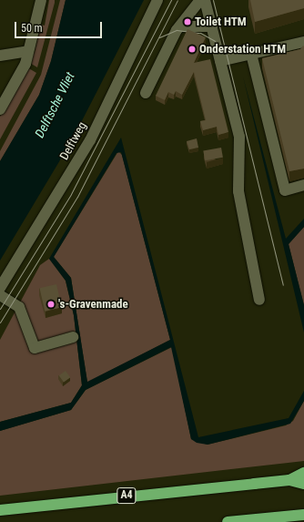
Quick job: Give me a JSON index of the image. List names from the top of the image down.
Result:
{
  "streets": {
    "highway": ["A4"],
    "street": ["Delftweg"]
  },
  "water": ["Delftsche Vliet"],
  "places": ["Toilet HTM", "Onderstation HTM", "'s-Gravenmade"],
  "scale_bar": "50 m"
}
